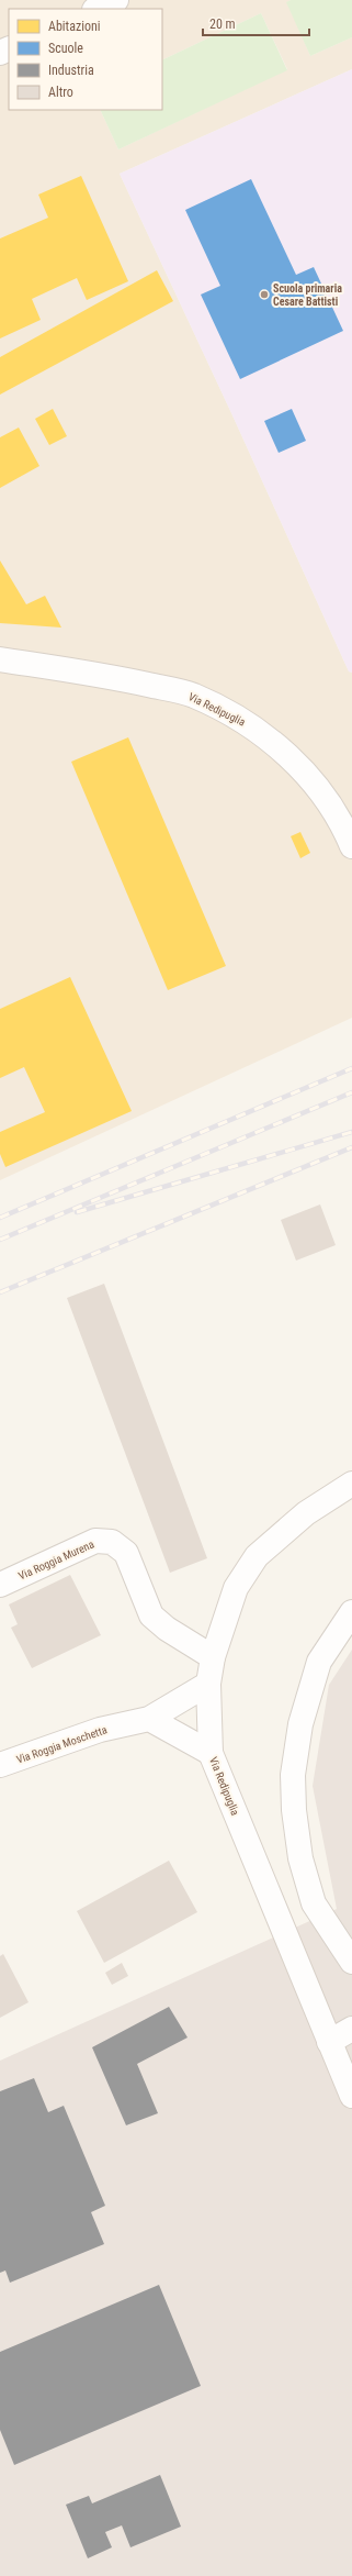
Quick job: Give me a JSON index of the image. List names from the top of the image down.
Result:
{
  "streets": {
    "street": ["Via Redipuglia", "Via Roggia Murena", "Via Roggia Moschetta"]
  },
  "crossings": [
    ["Via Redipuglia", "Via Roggia Murena"],
    ["Via Redipuglia", "Via Roggia Moschetta"]
  ],
  "places": ["Scuola primaria Cesare Battisti"],
  "legend": [
    "Abitazioni",
    "Scuole",
    "Industria",
    "Altro"
  ],
  "scale_bar": "20 m"
}
